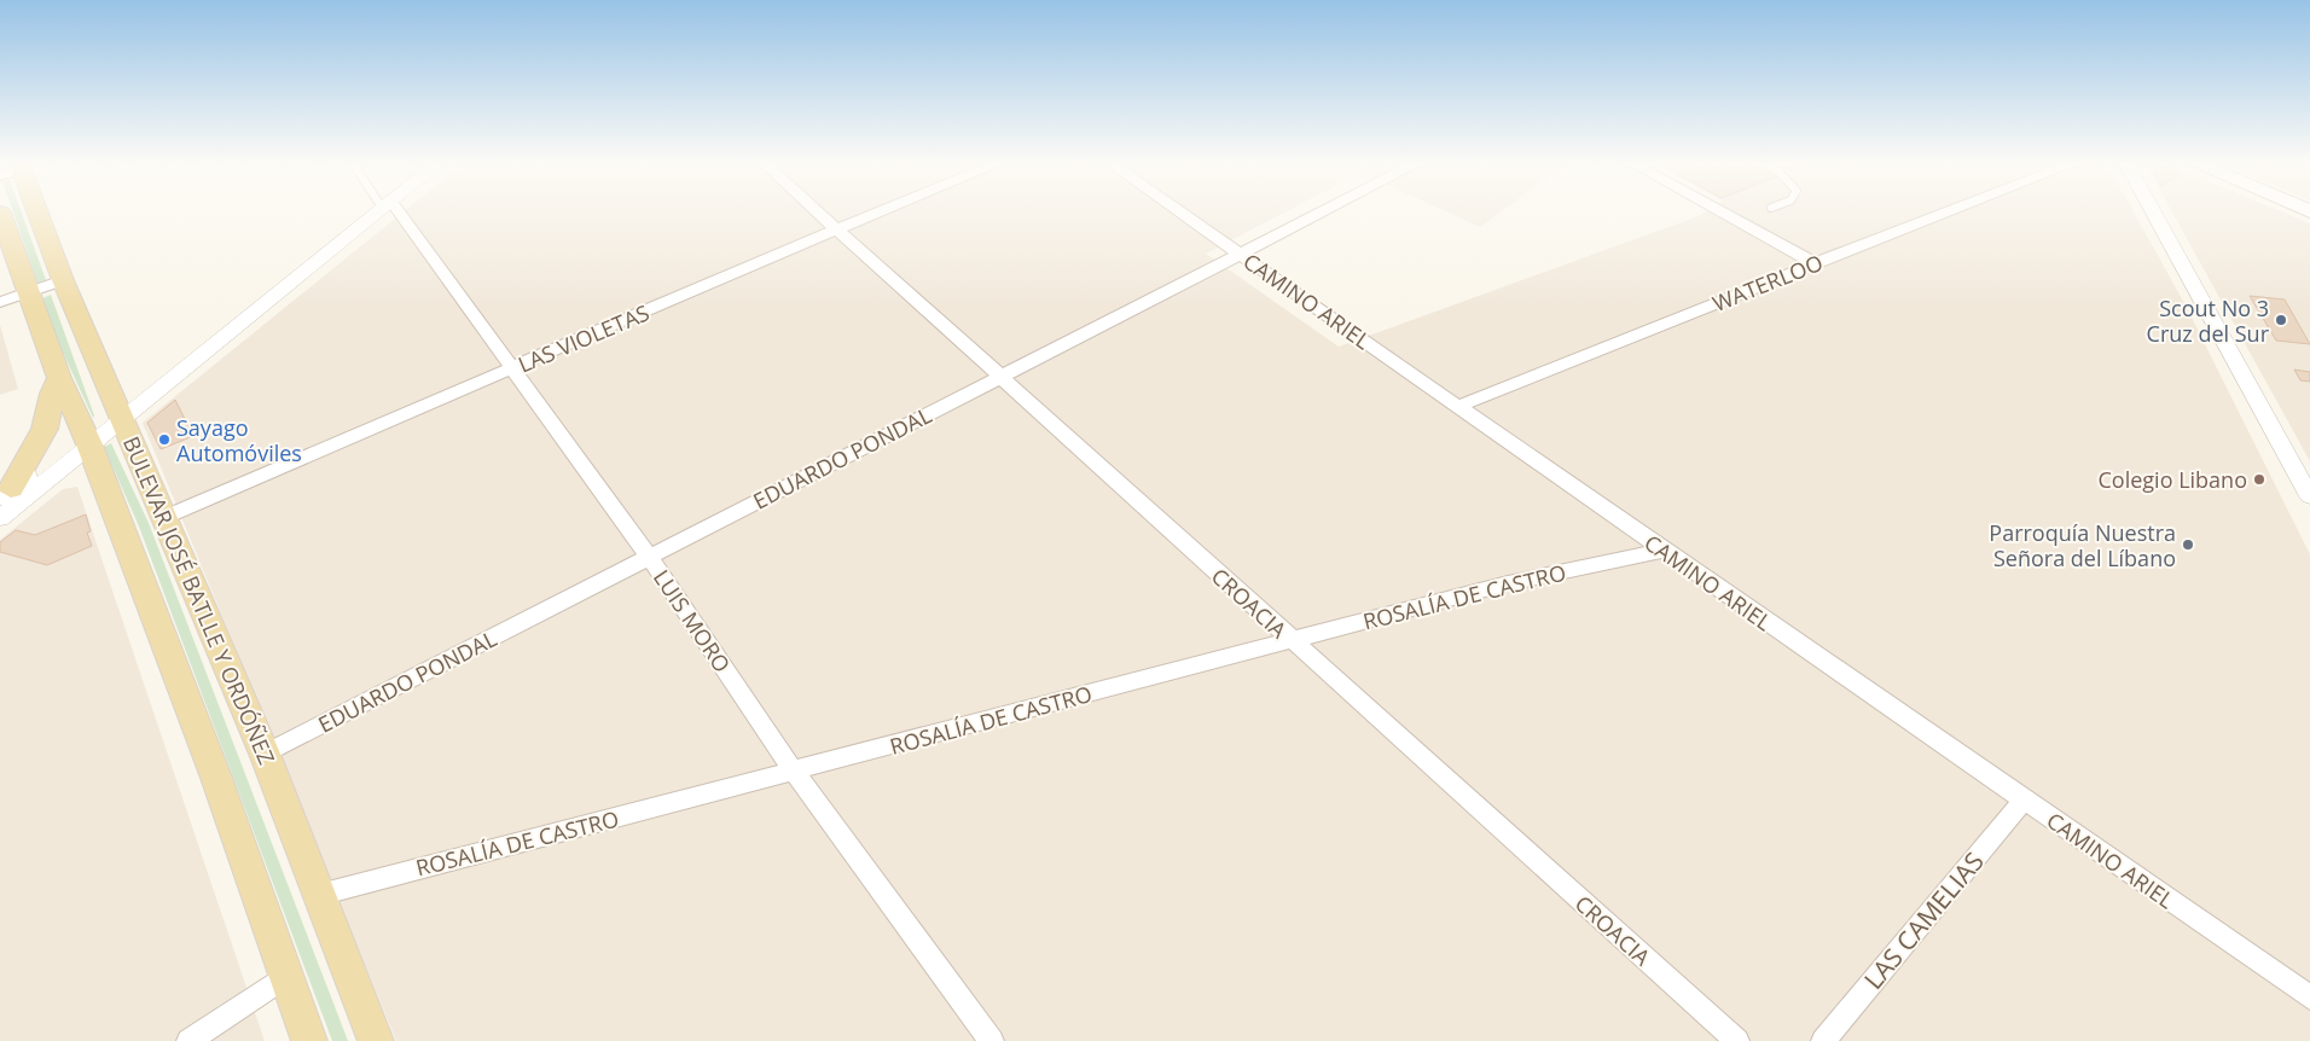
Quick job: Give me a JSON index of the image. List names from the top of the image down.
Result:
{
  "streets": {
    "main road": ["BULEVAR JOSÉ BATLLE Y ORDÓÑEZ"],
    "street": [
      "WATERLOO",
      "CAMINO ARIEL",
      "LAS VIOLETAS",
      "EDUARDO PONDAL",
      "ROSALÍA DE CASTRO",
      "CROACIA",
      "LUIS MORO",
      "LAS CAMELIAS"
    ]
  },
  "crossings": [
    ["WATERLOO", "CAMINO ARIEL"],
    ["CAMINO ARIEL", "EDUARDO PONDAL"],
    ["CAMINO ARIEL", "ROSALÍA DE CASTRO"],
    ["CAMINO ARIEL", "LAS CAMELIAS"],
    ["LAS VIOLETAS", "BULEVAR JOSÉ BATLLE Y ORDÓÑEZ"],
    ["LAS VIOLETAS", "CROACIA"],
    ["LAS VIOLETAS", "LUIS MORO"],
    ["EDUARDO PONDAL", "BULEVAR JOSÉ BATLLE Y ORDÓÑEZ"],
    ["EDUARDO PONDAL", "CROACIA"],
    ["EDUARDO PONDAL", "LUIS MORO"],
    ["ROSALÍA DE CASTRO", "BULEVAR JOSÉ BATLLE Y ORDÓÑEZ"],
    ["ROSALÍA DE CASTRO", "CROACIA"],
    ["ROSALÍA DE CASTRO", "LUIS MORO"]
  ],
  "places": [
    "Scout No 3 Cruz del Sur",
    "Sayago Automóviles",
    "Colegio Libano",
    "Parroquía Nuestra Señora del Líbano"
  ]
}
